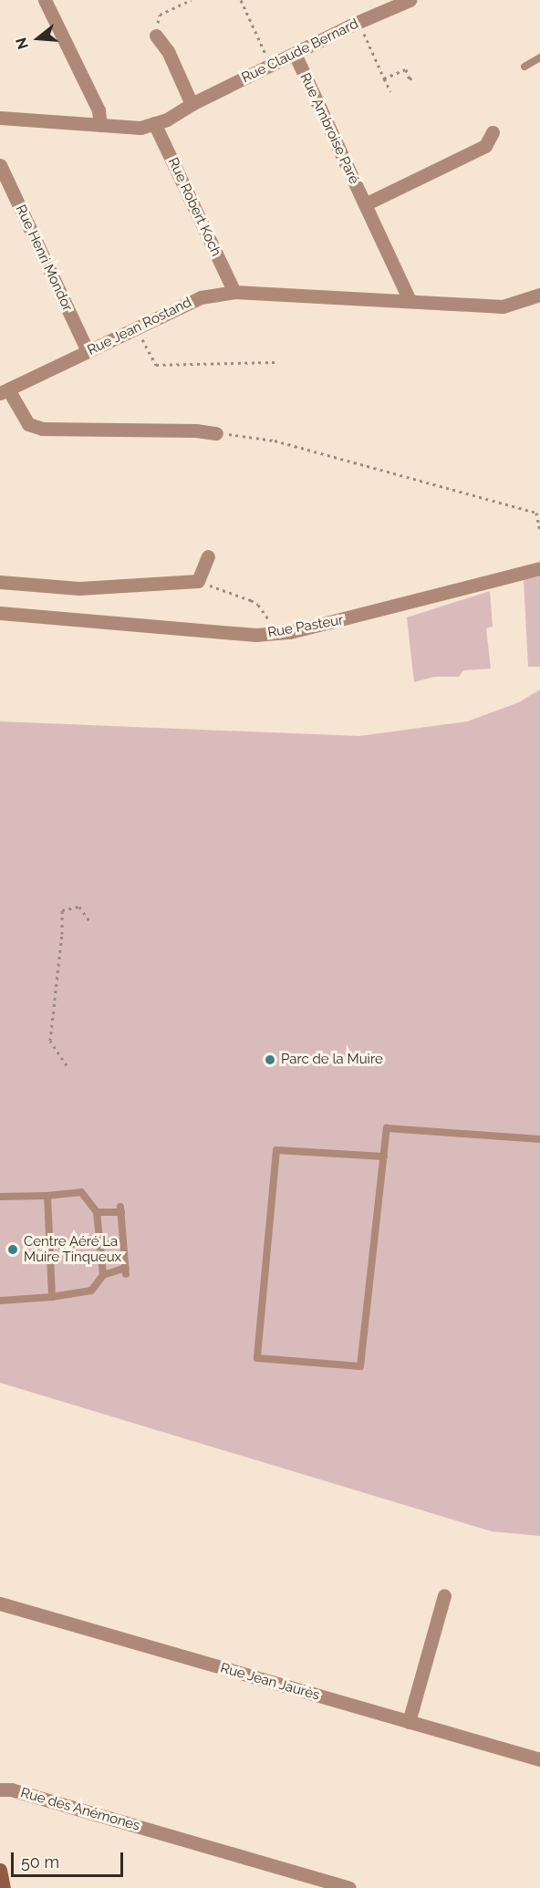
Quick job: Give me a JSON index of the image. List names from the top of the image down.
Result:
{
  "streets": {
    "street": [
      "Rue Claude Bernard",
      "Rue Ambroise Paré",
      "Rue Robert Koch",
      "Rue Henri Mondor",
      "Rue Jean Rostand",
      "Rue Pasteur",
      "Rue Jean Jaurès",
      "Rue des Anémones"
    ]
  },
  "crossings": [
    ["Rue Claude Bernard", "Rue Ambroise Paré"],
    ["Rue Claude Bernard", "Rue Robert Koch"],
    ["Rue Ambroise Paré", "Rue Jean Rostand"],
    ["Rue Robert Koch", "Rue Jean Rostand"],
    ["Rue Henri Mondor", "Rue Jean Rostand"]
  ],
  "places": ["Parc de la Muire", "Centre Aéré La Muire Tinqueux"],
  "scale_bar": "50 m",
  "north": "left"
}
